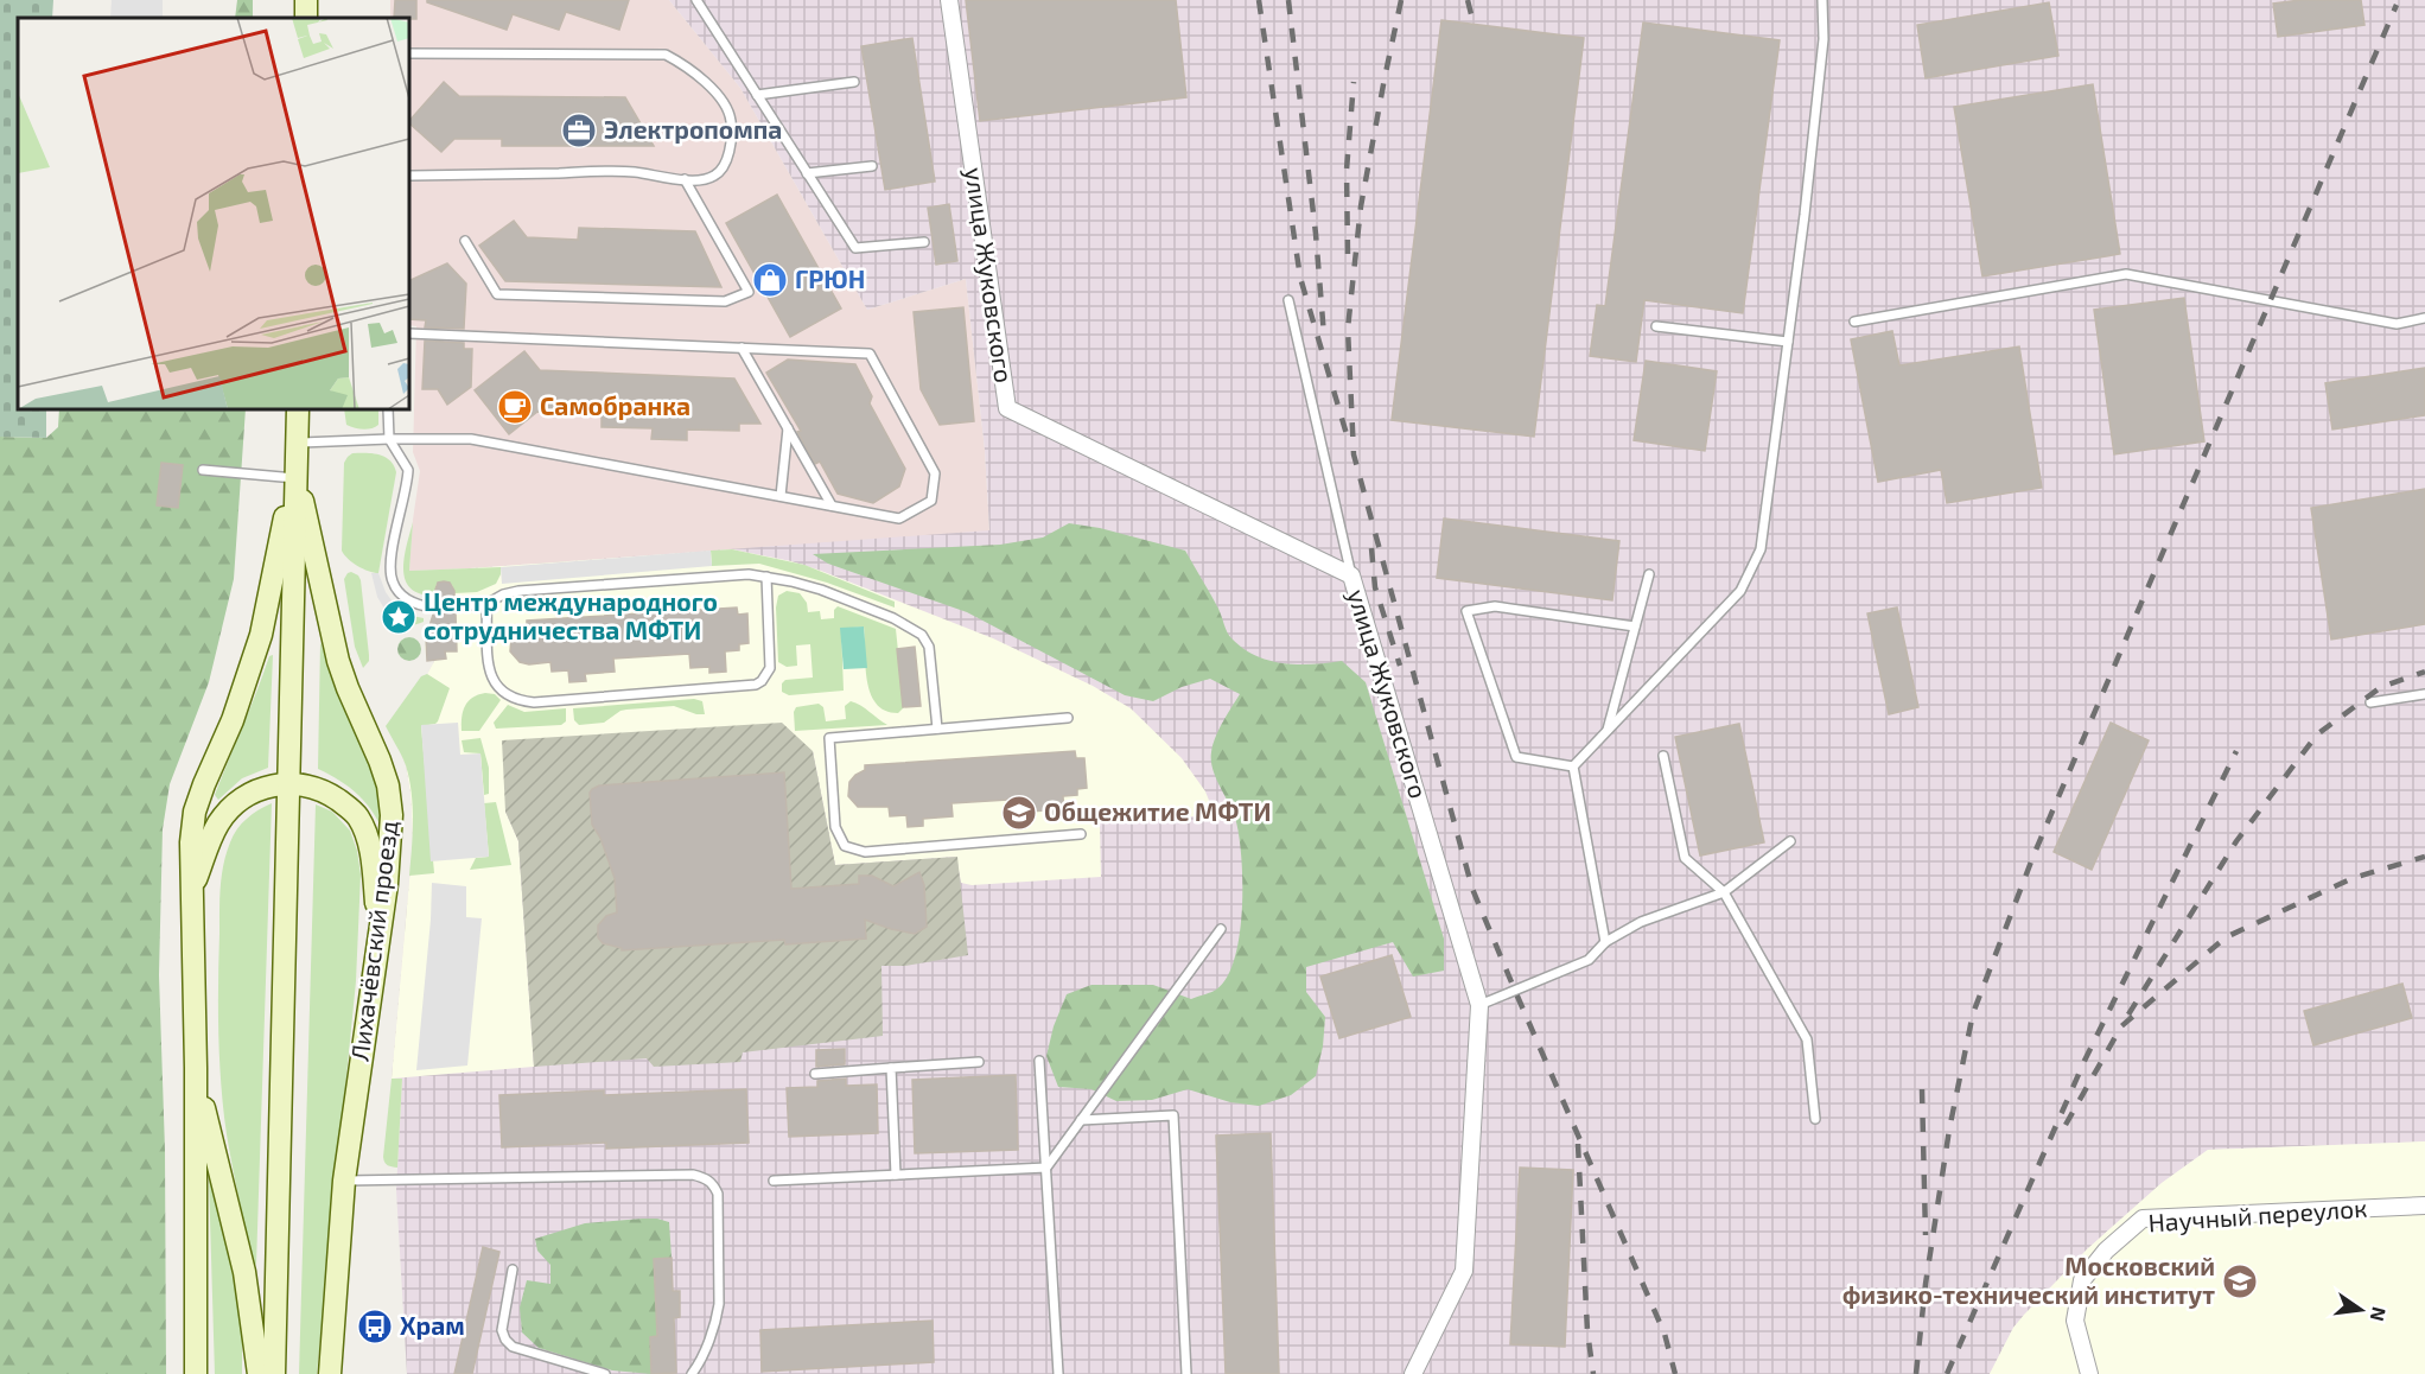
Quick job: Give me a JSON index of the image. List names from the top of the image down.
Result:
{
  "streets": {
    "main road": ["Лихачёвский проезд"],
    "street": ["улица Жуковского", "Научный переулок"]
  },
  "places": {
    "office": ["Электропомпа"],
    "shop": ["ГРЮН"],
    "cafe": ["Самобранка"],
    "place": ["Центр международного сотрудничества МФТИ"],
    "school or university": ["Общежитие МФТИ", "Московский физико-технический институт"],
    "bus stop": ["Храм"]
  },
  "north": "right"
}
